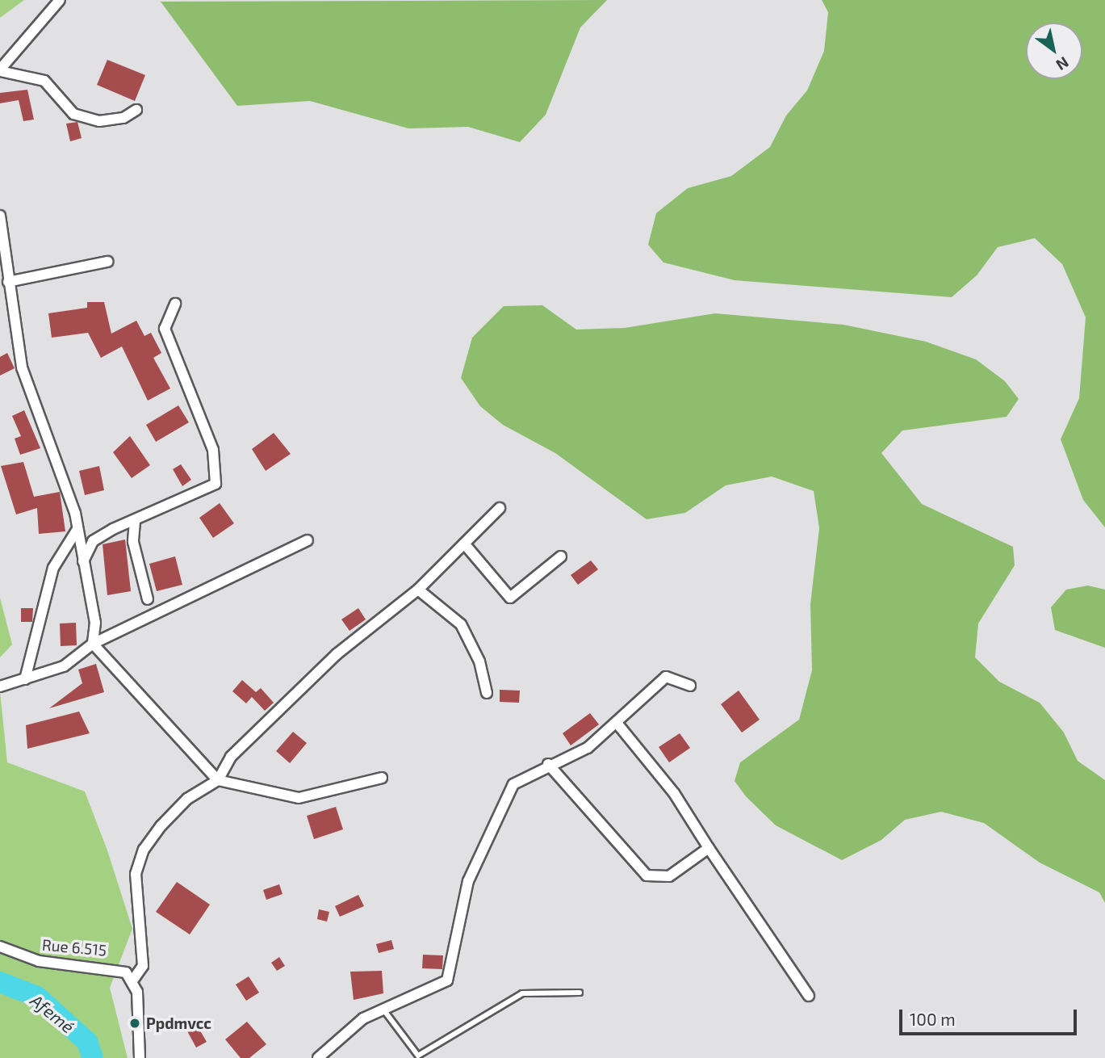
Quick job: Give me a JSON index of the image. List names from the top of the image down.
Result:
{
  "streets": {
    "street": ["Rue 6.515"]
  },
  "water": ["Afemé"],
  "places": ["Ppdmvcc"],
  "scale_bar": "100 m",
  "north": "bottom right"
}
